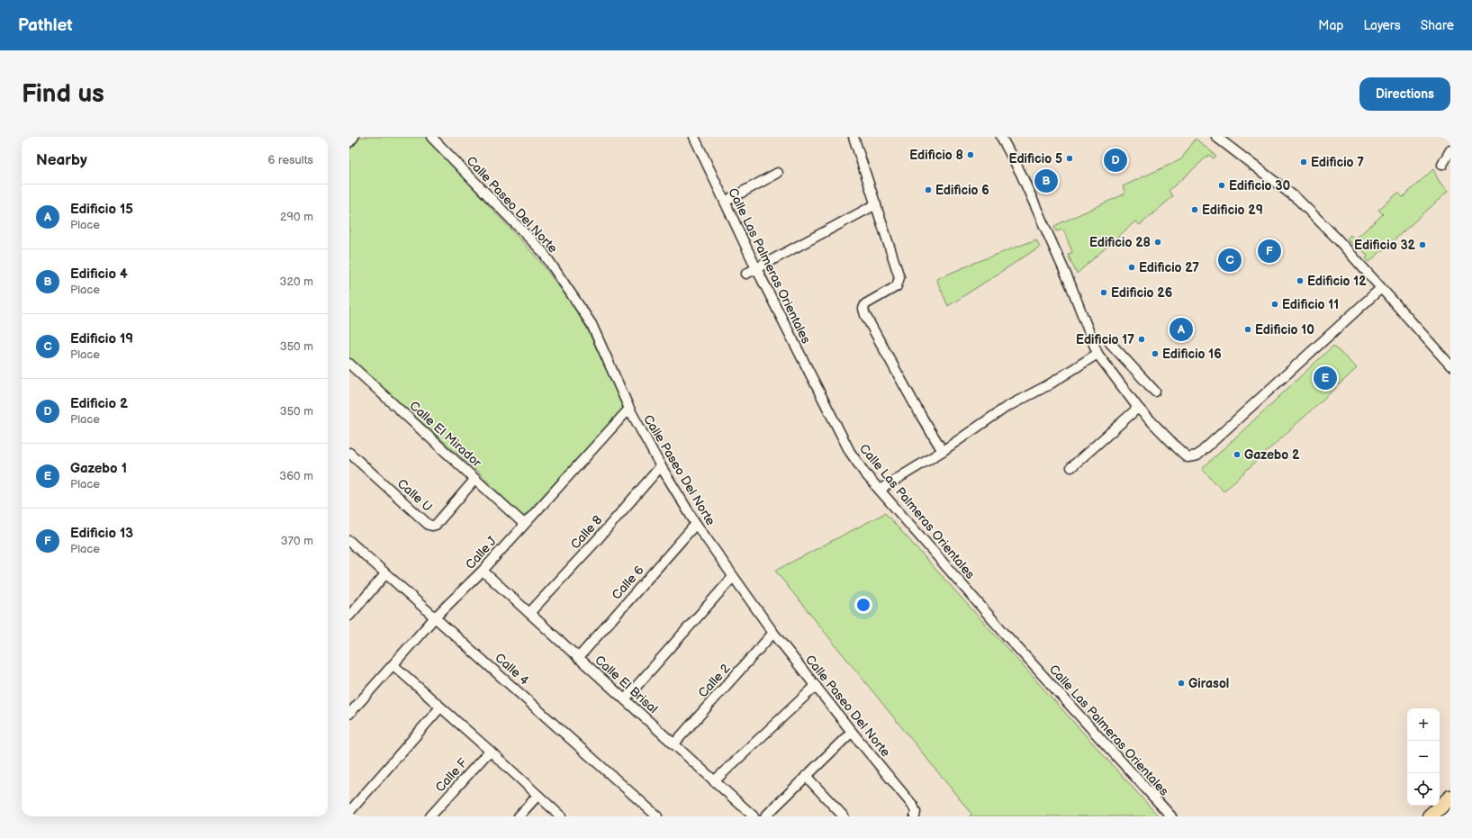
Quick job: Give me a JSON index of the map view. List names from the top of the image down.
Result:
{
  "streets": {
    "street": [
      "Calle Paseo Del Norte",
      "Calle Las Palmeras Orientales",
      "Calle El Mirador",
      "Calle U",
      "Calle 8",
      "Calle J",
      "Calle 6",
      "Calle 4",
      "Calle 2",
      "Calle El Brisal",
      "Calle F"
    ]
  },
  "crossings": [
    ["Calle Paseo Del Norte", "Calle 8"],
    ["Calle Paseo Del Norte", "Calle J"],
    ["Calle Paseo Del Norte", "Calle 6"],
    ["Calle Paseo Del Norte", "Calle 2"],
    ["Calle El Mirador", "Calle U"],
    ["Calle El Mirador", "Calle J"],
    ["Calle 8", "Calle El Brisal"],
    ["Calle J", "Calle 4"],
    ["Calle J", "Calle El Brisal"],
    ["Calle 6", "Calle El Brisal"],
    ["Calle 2", "Calle El Brisal"]
  ],
  "places": [
    "Edificio 8",
    "Edificio 5",
    "Edificio 7",
    "Edificio 30",
    "Edificio 6",
    "Edificio 29",
    "Edificio 28",
    "Edificio 32",
    "Edificio 27",
    "Edificio 12",
    "Edificio 26",
    "Edificio 11",
    "Edificio 10",
    "Edificio 17",
    "Edificio 16",
    "Gazebo 2",
    "Girasol"
  ],
  "page": {
    "header": "Pathlet",
    "nav": ["Map", "Layers", "Share"],
    "buttons": "Directions",
    "title": "Find us",
    "heading": ["Nearby", "6 results"],
    "pins": [
      "D",
      "B",
      "F",
      "C",
      "A",
      "E"
    ],
    "list": [
      {
        "mark": "A",
        "name": "Edificio 15",
        "note": "Place",
        "value": "290 m"
      },
      {
        "mark": "B",
        "name": "Edificio 4",
        "note": "Place",
        "value": "320 m"
      },
      {
        "mark": "C",
        "name": "Edificio 19",
        "note": "Place",
        "value": "350 m"
      },
      {
        "mark": "D",
        "name": "Edificio 2",
        "note": "Place",
        "value": "350 m"
      },
      {
        "mark": "E",
        "name": "Gazebo 1",
        "note": "Place",
        "value": "360 m"
      },
      {
        "mark": "F",
        "name": "Edificio 13",
        "note": "Place",
        "value": "370 m"
      }
    ],
    "map_buttons": ["+", "−"]
  }
}
